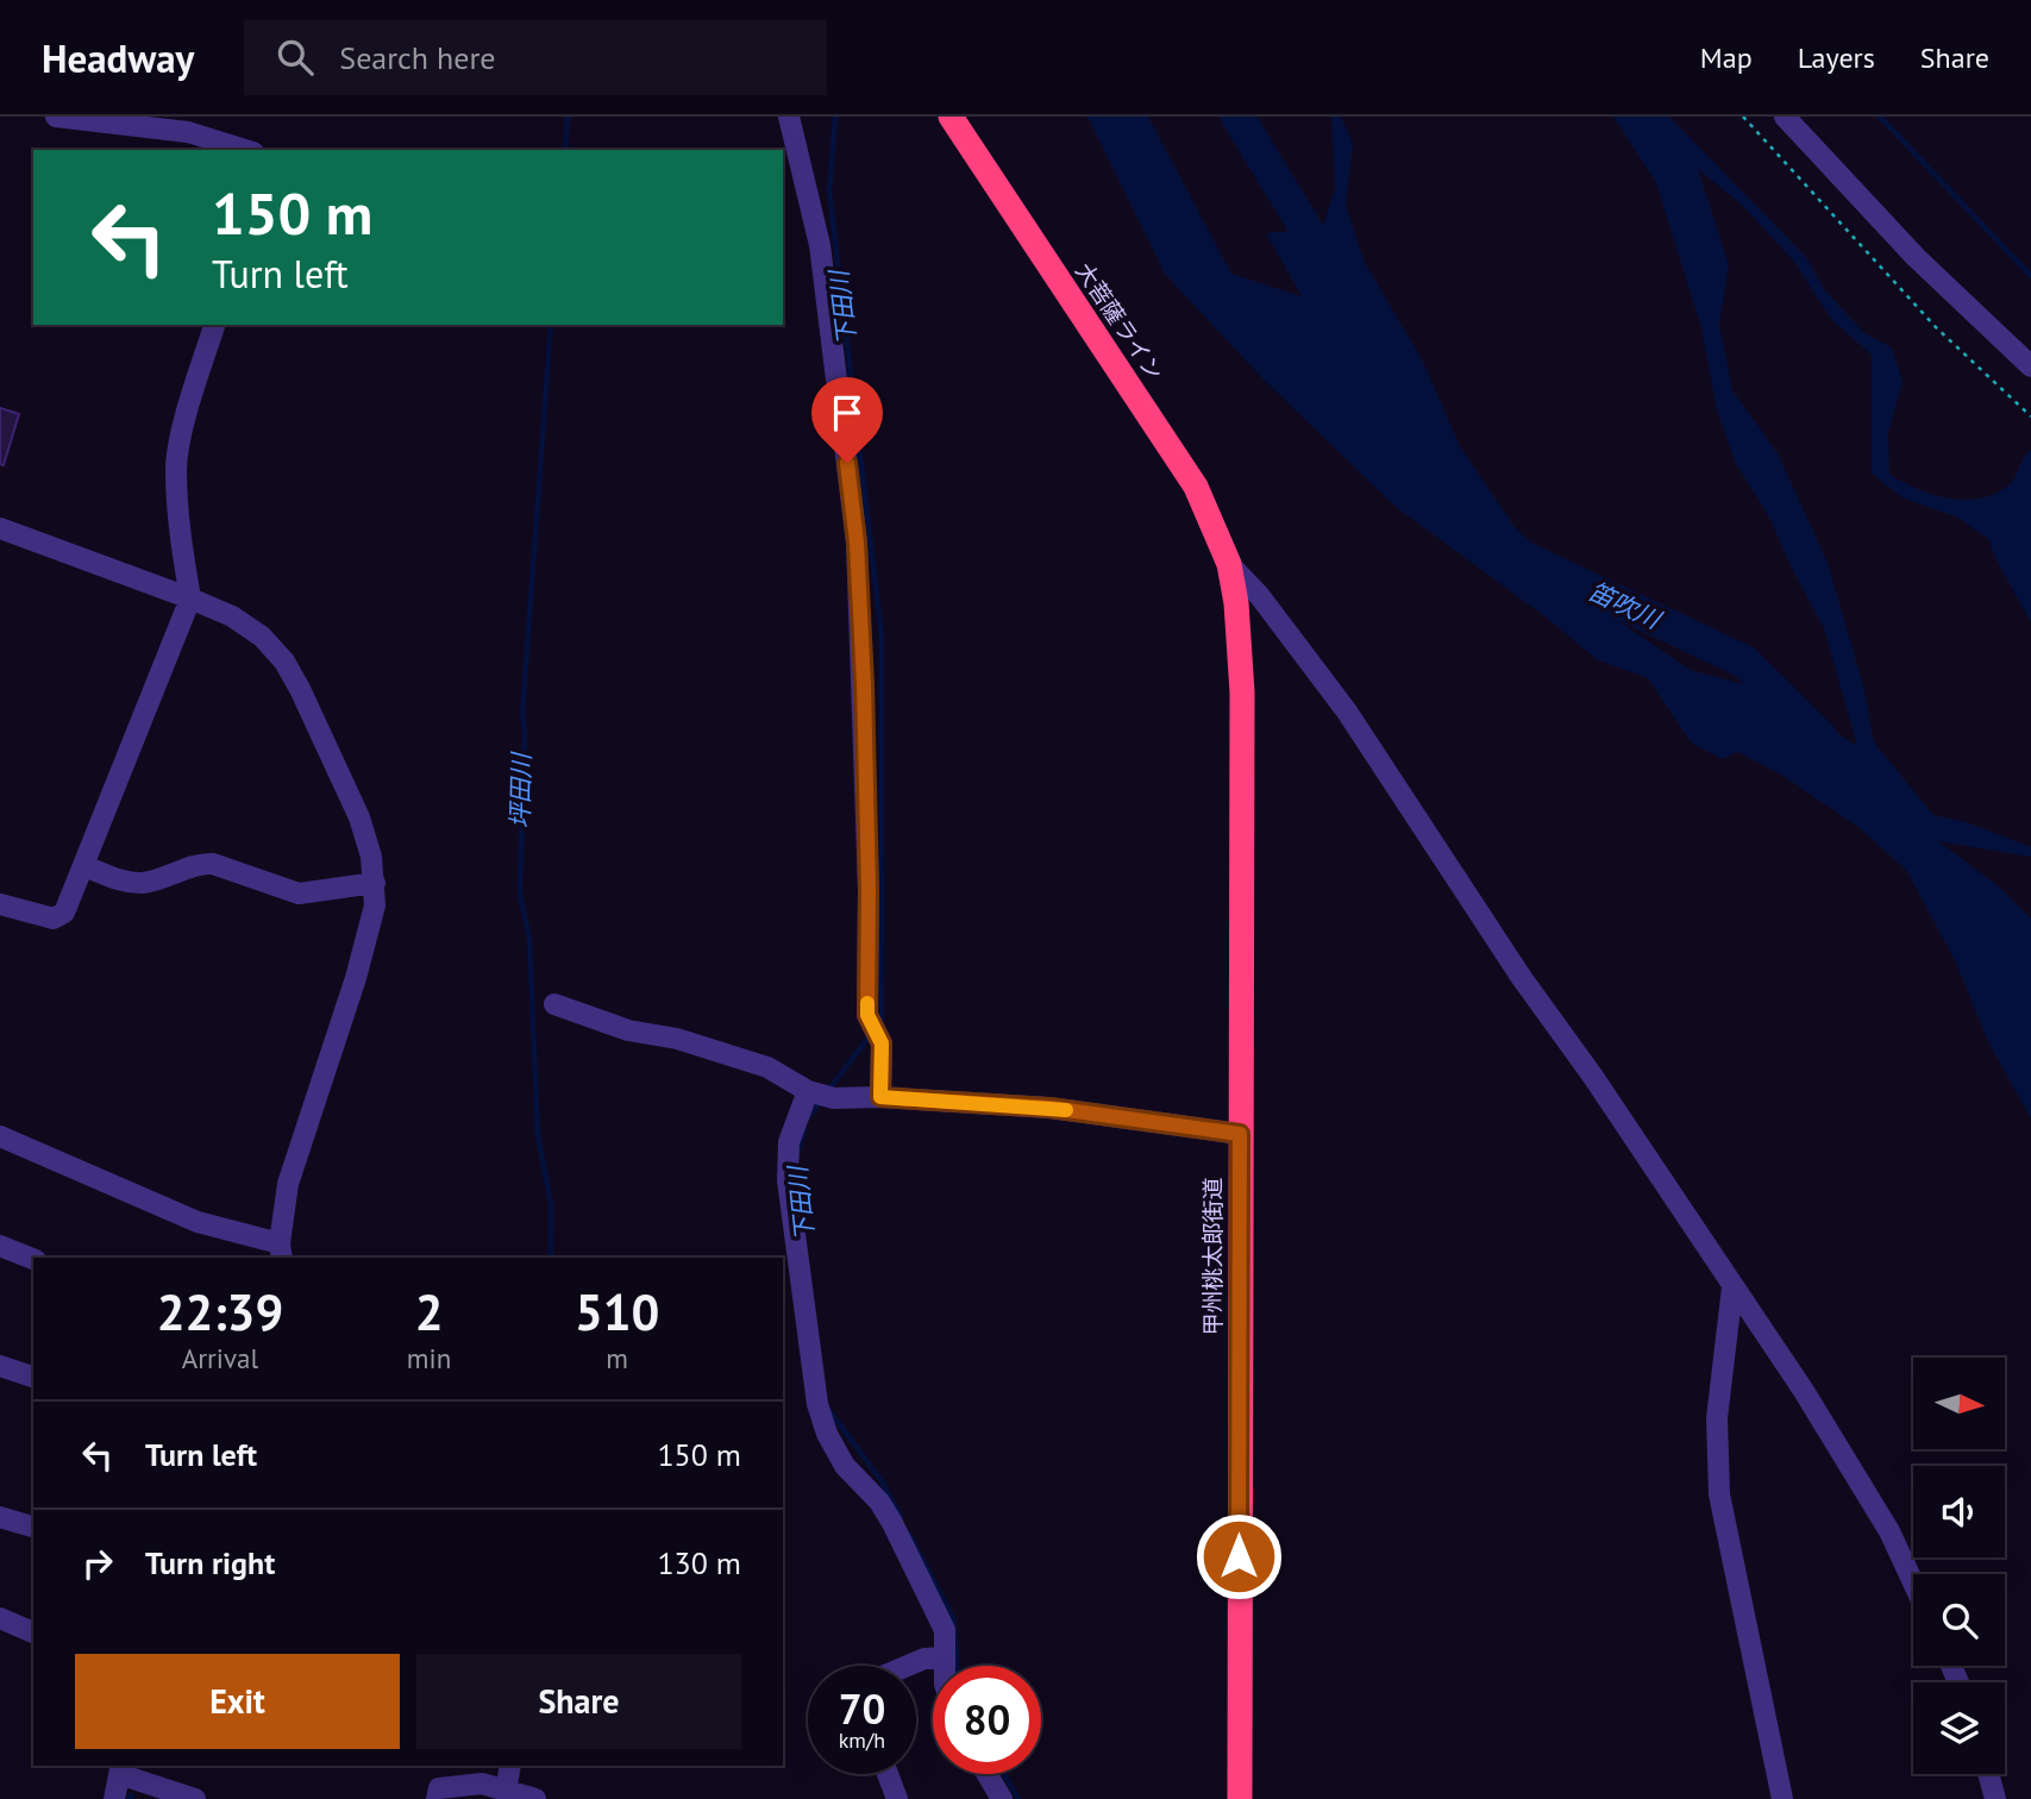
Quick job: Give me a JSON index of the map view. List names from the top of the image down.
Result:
{
  "streets": {
    "highway": ["大菩薩ライン", "甲州桃太郎街道"]
  },
  "crossings": [
    ["大菩薩ライン", "甲州桃太郎街道"]
  ],
  "water": ["下田川", "笛吹川", "坪田川"],
  "north": "right",
  "page": {
    "header": "Headway",
    "search": "Search here",
    "nav": ["Map", "Layers", "Share"],
    "turn": ["150 m", "Turn left"],
    "eta": [
      "22:39",
      "Arrival",
      "2",
      "min",
      "510",
      "m"
    ],
    "list": [
      {
        "name": "Turn left",
        "value": "150 m"
      },
      {
        "name": "Turn right",
        "value": "130 m"
      }
    ],
    "buttons": ["Exit", "Share"],
    "speed": "70 km/h",
    "limit": "80"
  }
}
